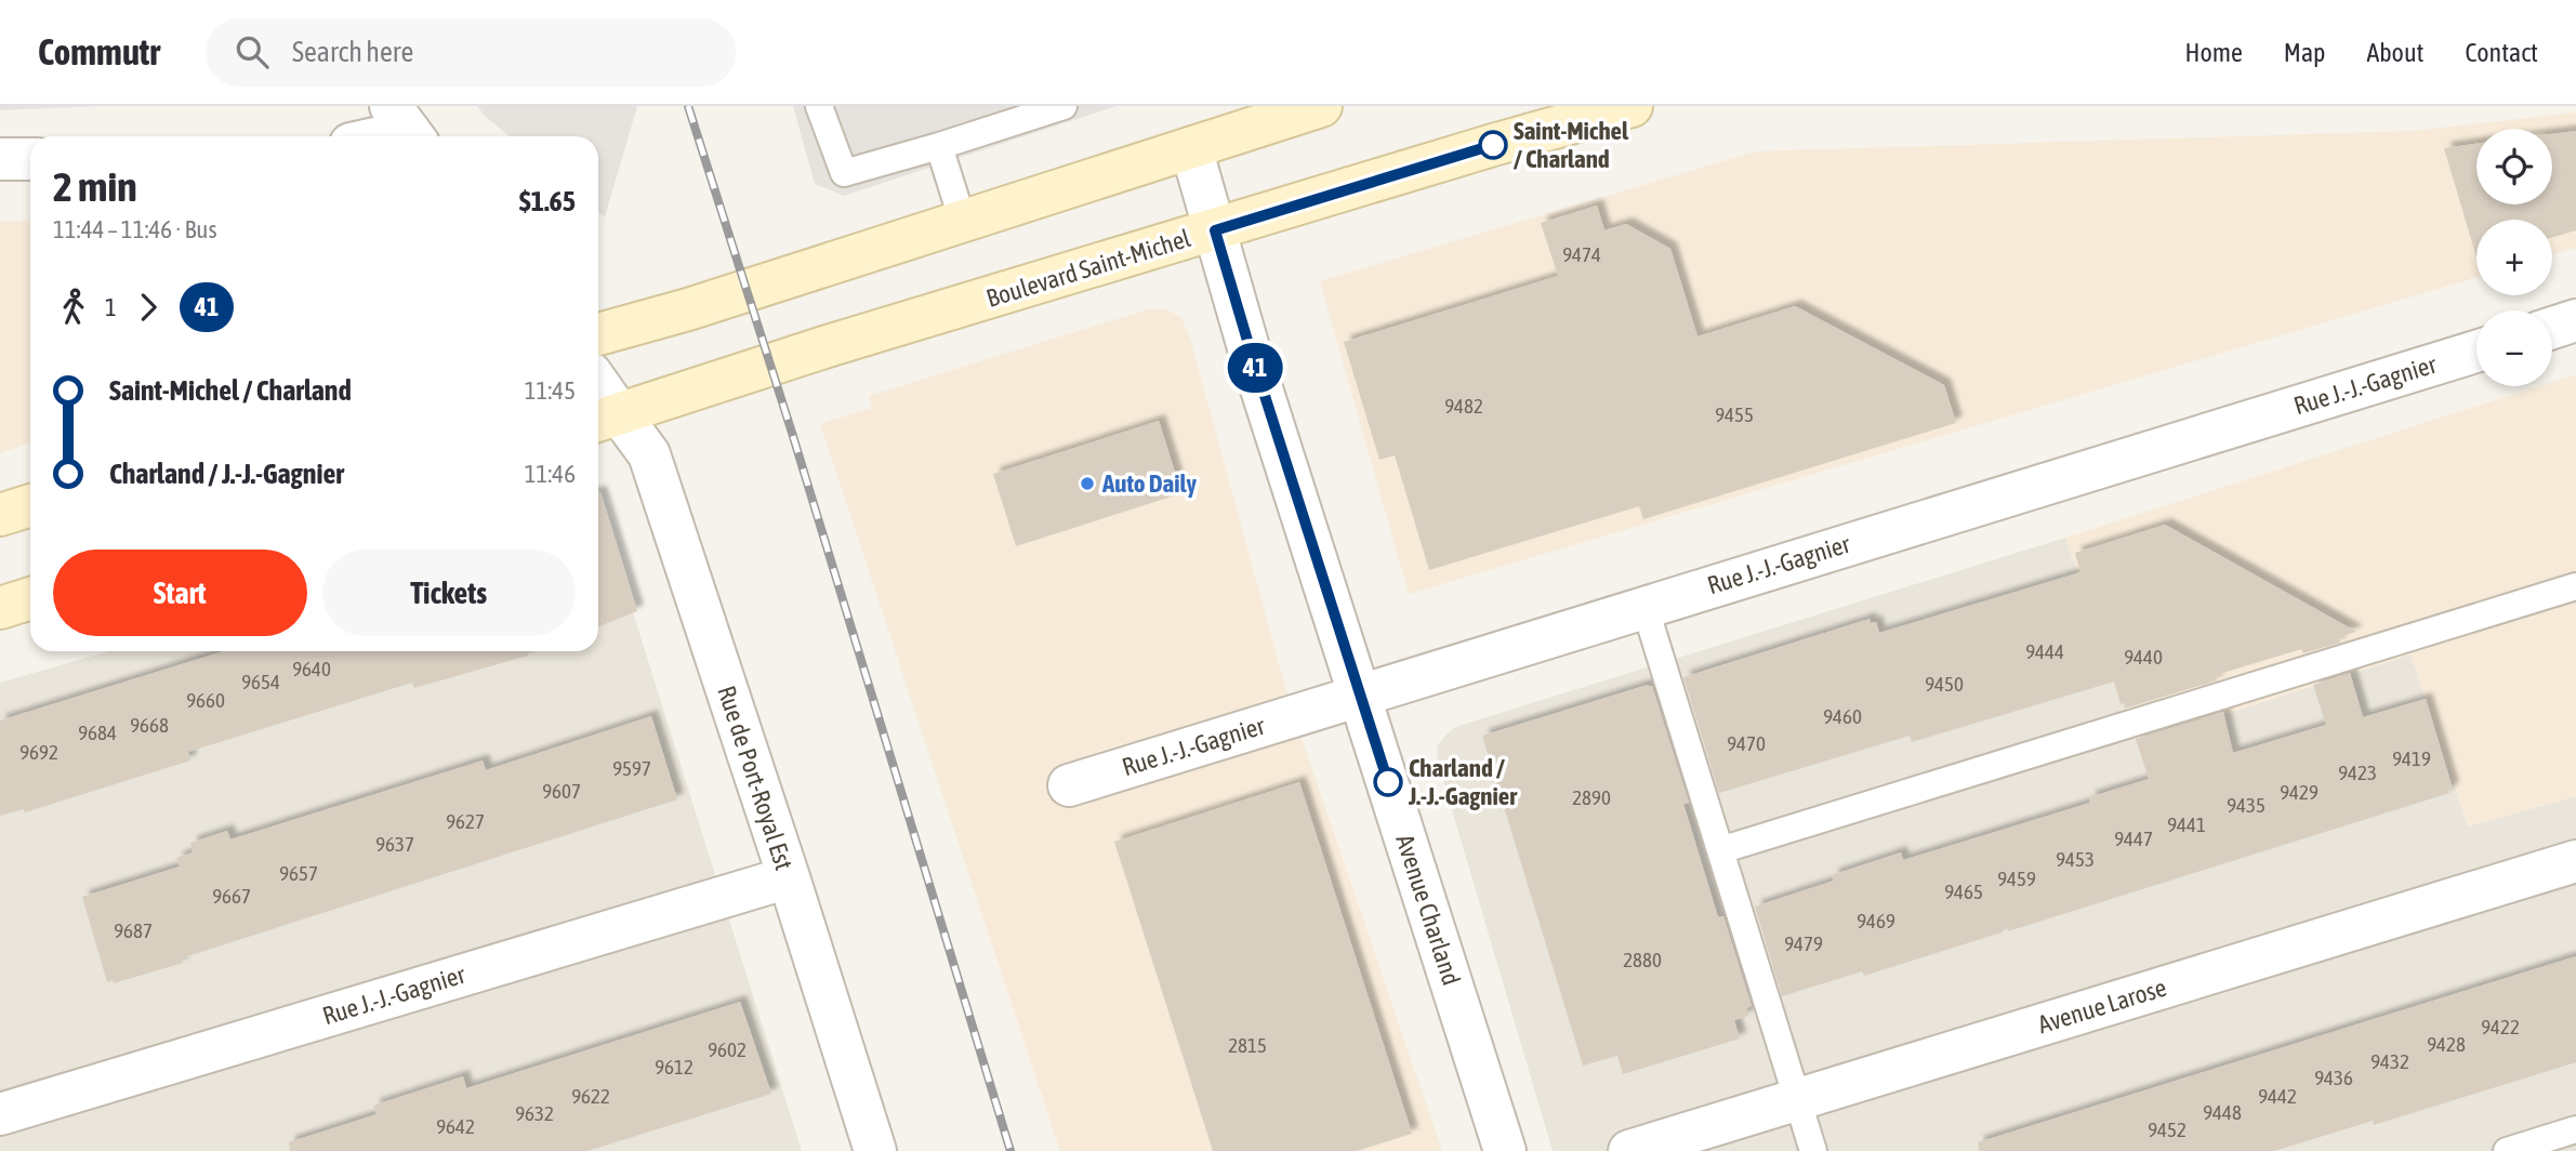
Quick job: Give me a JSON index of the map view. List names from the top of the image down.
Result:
{
  "streets": {
    "main road": ["Boulevard Saint-Michel"],
    "street": [
      "Rue J.-J.-Gagnier",
      "Rue de Port-Royal Est",
      "Avenue Charland",
      "Avenue Larose"
    ]
  },
  "crossings": [
    ["Boulevard Saint-Michel", "Rue de Port-Royal Est"],
    ["Boulevard Saint-Michel", "Avenue Charland"],
    ["Rue J.-J.-Gagnier", "Rue de Port-Royal Est"],
    ["Rue J.-J.-Gagnier", "Avenue Charland"]
  ],
  "places": ["Saint-Michel / Charland", "Auto Daily", "Charland / J.-J.-Gagnier"],
  "lines": ["bus line 41"],
  "house_numbers": [
    "9474",
    "9482",
    "9455",
    "9444",
    "9440",
    "9640",
    "9654",
    "9450",
    "9660",
    "9460",
    "9668",
    "9684",
    "9470",
    "9692",
    "9419",
    "9597",
    "9423",
    "9607",
    "9429",
    "2890",
    "9435",
    "9627",
    "9441",
    "9447",
    "9637",
    "9453",
    "9657",
    "9459",
    "9465",
    "9667",
    "9469",
    "9687",
    "9479",
    "2880",
    "9422",
    "9428",
    "2815",
    "9602",
    "9432",
    "9612",
    "9436",
    "9622",
    "9442",
    "9448",
    "9632",
    "9642",
    "9452"
  ],
  "page": {
    "header": "Commutr",
    "search": "Search here",
    "nav": [
      "Home",
      "Map",
      "About",
      "Contact"
    ],
    "on_map": "41",
    "map_buttons": ["+", "−"],
    "heading": ["2 min", "11:44 – 11:46 · Bus", "$1.65"],
    "legs": ["1", "41"],
    "list": [
      {
        "name": "Saint-Michel / Charland",
        "value": "11:45"
      },
      {
        "name": "Charland / J.-J.-Gagnier",
        "value": "11:46"
      }
    ],
    "buttons": ["Start", "Tickets"]
  }
}
